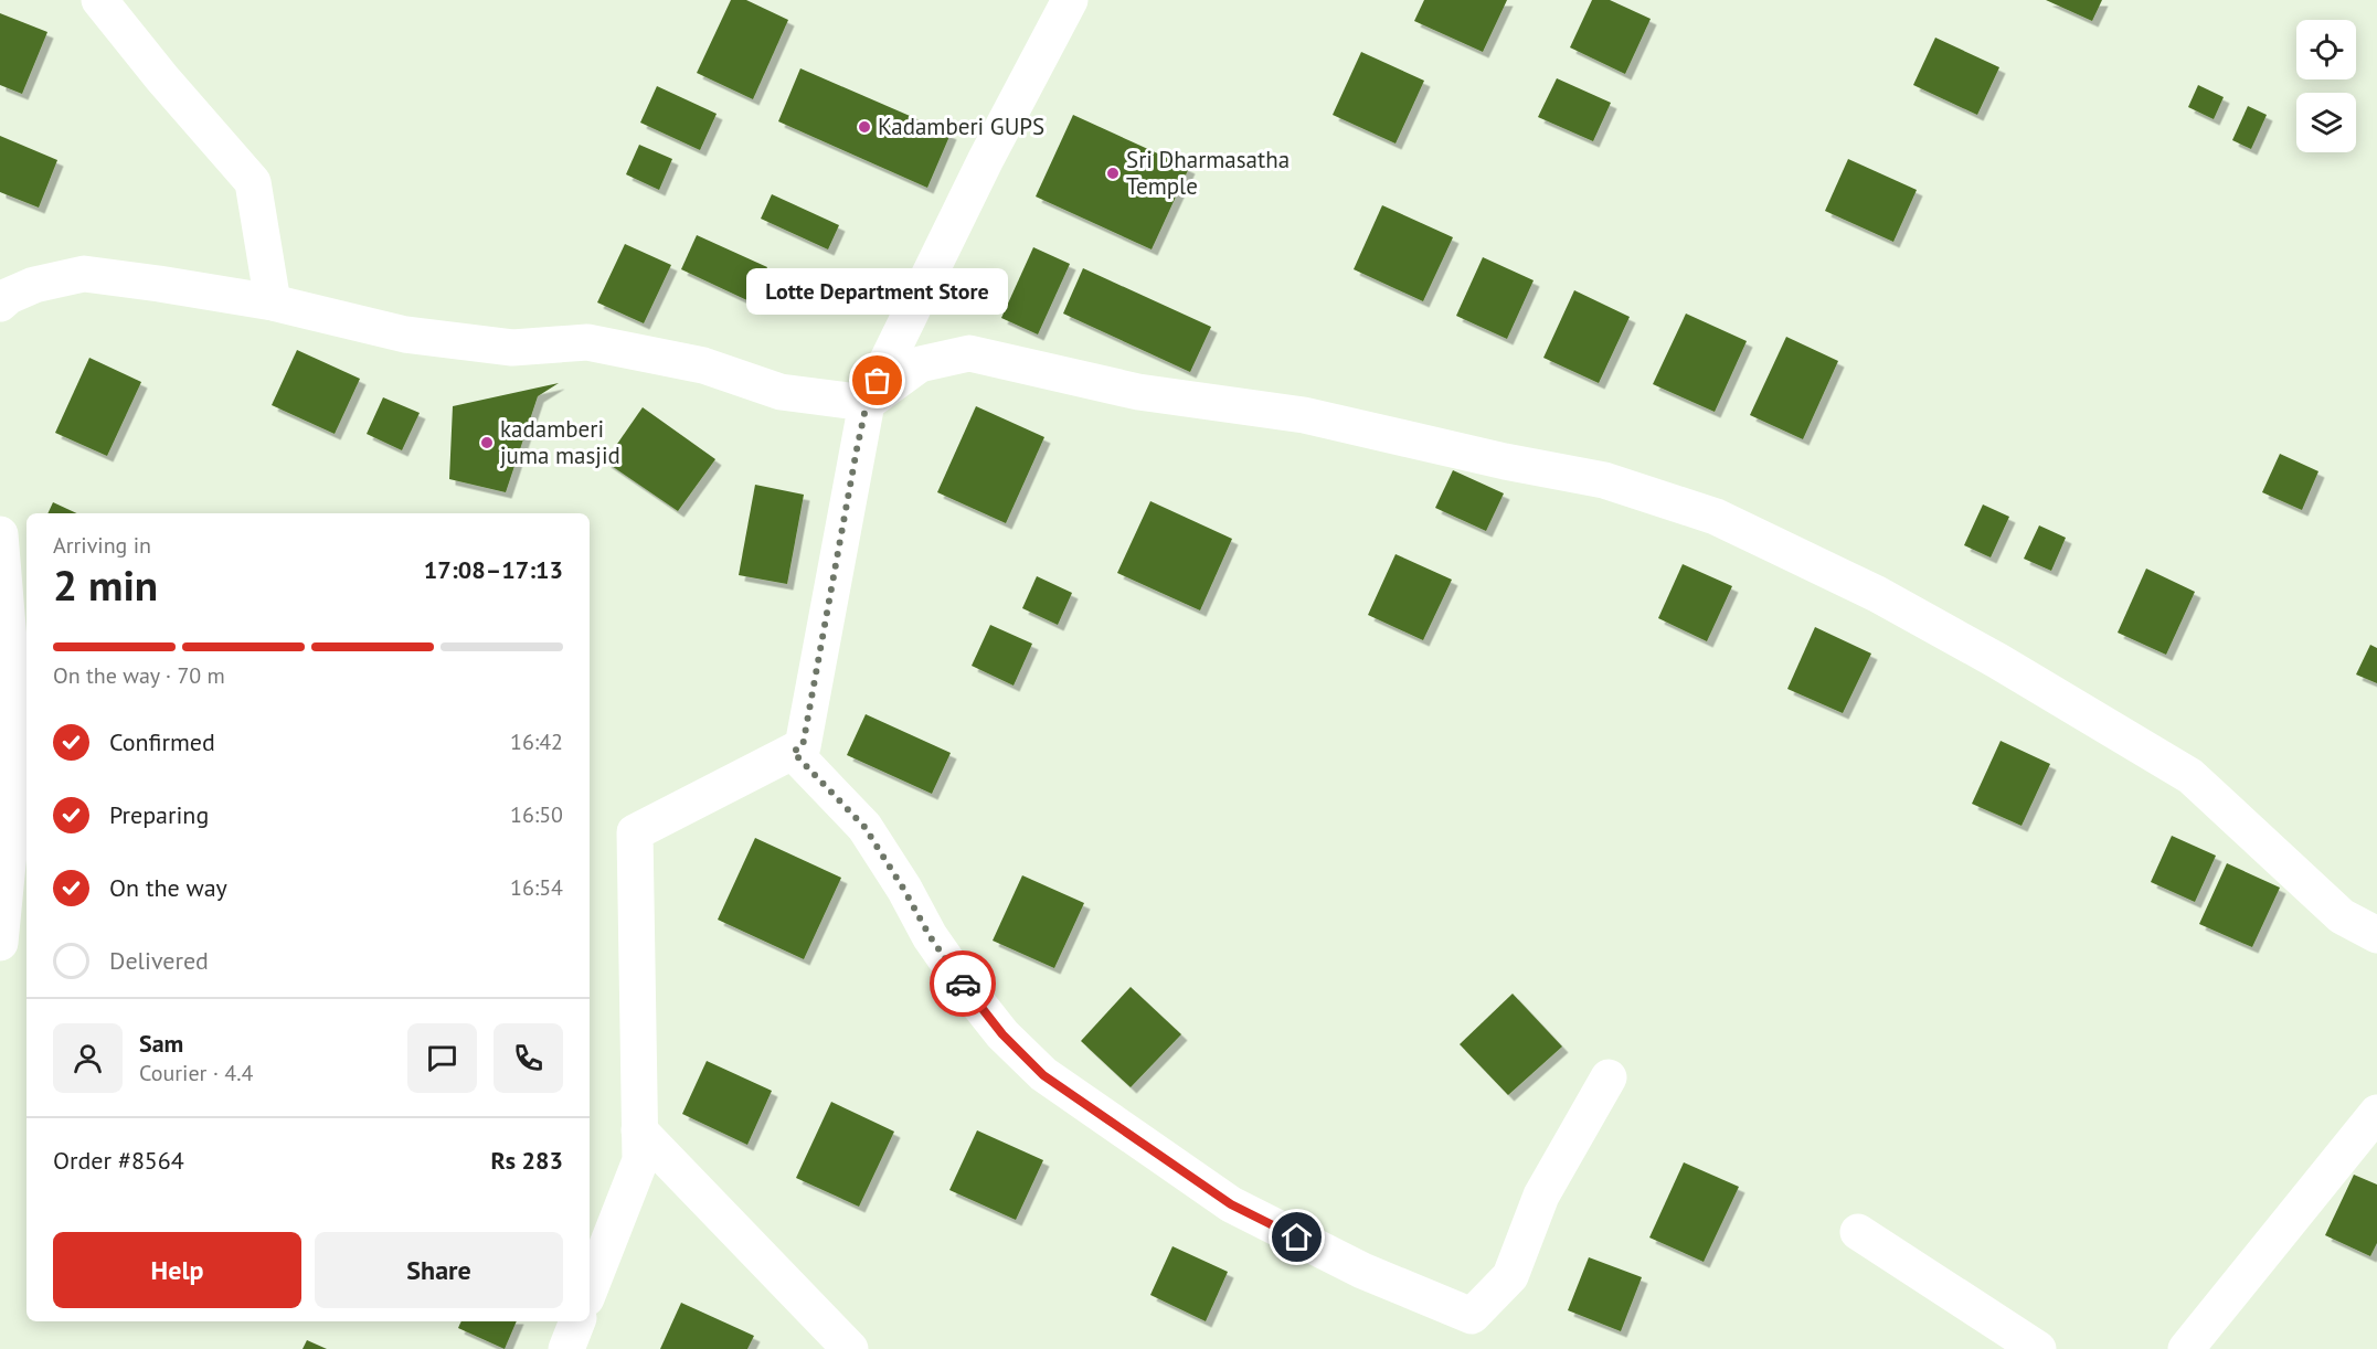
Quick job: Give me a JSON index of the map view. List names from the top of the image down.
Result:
{
  "places": [
    "Kadamberi GUPS",
    "Sri Dharmasatha Temple",
    "Lotte Department Store",
    "kadamberi juma masjid"
  ],
  "page": {
    "bubble": "Lotte Department Store",
    "heading": ["2 min", "Arriving in", "17:08–17:13"],
    "panel": [
      "Sam",
      "Courier · 4.4",
      "Order #8564",
      "Rs 283"
    ],
    "bar": "On the way · 70 m",
    "list": [
      ["Confirmed", "16:42"],
      ["Preparing", "16:50"],
      ["On the way", "16:54"],
      "Delivered"
    ],
    "buttons": ["Help", "Share"]
  }
}
